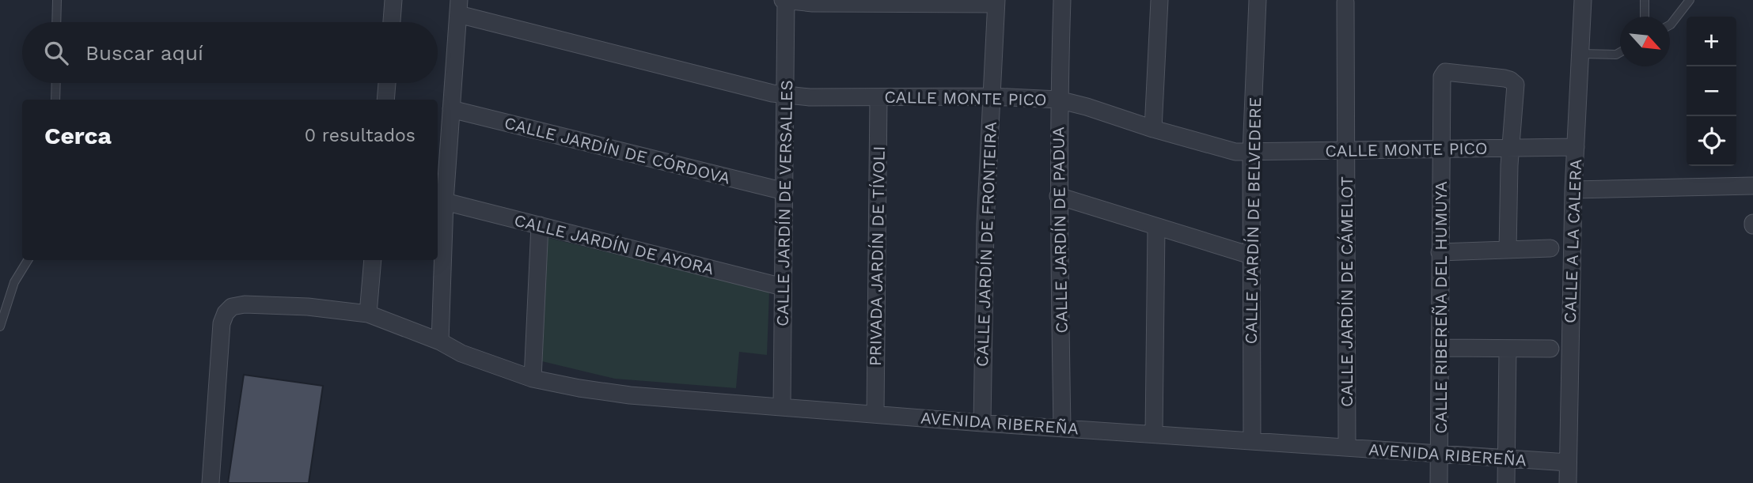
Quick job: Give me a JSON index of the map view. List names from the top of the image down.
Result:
{
  "streets": {
    "street": [
      "CALLE MONTE PICO",
      "CALLE JARDÍN DE CÓRDOVA",
      "CALLE JARDÍN DE VERSALLES",
      "CALLE JARDÍN DE BELVEDERE",
      "CALLE JARDÍN DE PADUA",
      "CALLE A LA CALERA",
      "CALLE JARDÍN DE AYORA",
      "CALLE JARDÍN DE FRONTEIRA",
      "PRIVADA JARDÍN DE TÍVOLI",
      "CALLE JARDÍN DE CÁMELOT",
      "CALLE RIBEREÑA DEL HUMUYA",
      "AVENIDA RIBEREÑA"
    ]
  },
  "crossings": [
    ["CALLE MONTE PICO", "CALLE JARDÍN DE VERSALLES"],
    ["CALLE MONTE PICO", "CALLE JARDÍN DE BELVEDERE"],
    ["CALLE MONTE PICO", "CALLE JARDÍN DE PADUA"],
    ["CALLE MONTE PICO", "CALLE A LA CALERA"],
    ["CALLE MONTE PICO", "CALLE JARDÍN DE FRONTEIRA"],
    ["CALLE MONTE PICO", "PRIVADA JARDÍN DE TÍVOLI"],
    ["CALLE MONTE PICO", "CALLE JARDÍN DE CÁMELOT"],
    ["CALLE MONTE PICO", "CALLE RIBEREÑA DEL HUMUYA"],
    ["CALLE JARDÍN DE CÓRDOVA", "CALLE JARDÍN DE VERSALLES"],
    ["CALLE JARDÍN DE VERSALLES", "CALLE JARDÍN DE AYORA"],
    ["CALLE JARDÍN DE VERSALLES", "AVENIDA RIBEREÑA"],
    ["CALLE JARDÍN DE BELVEDERE", "AVENIDA RIBEREÑA"],
    ["CALLE JARDÍN DE PADUA", "AVENIDA RIBEREÑA"],
    ["CALLE A LA CALERA", "AVENIDA RIBEREÑA"],
    ["CALLE JARDÍN DE FRONTEIRA", "AVENIDA RIBEREÑA"],
    ["PRIVADA JARDÍN DE TÍVOLI", "AVENIDA RIBEREÑA"],
    ["CALLE JARDÍN DE CÁMELOT", "AVENIDA RIBEREÑA"],
    ["CALLE RIBEREÑA DEL HUMUYA", "AVENIDA RIBEREÑA"]
  ],
  "north": "bottom right",
  "page": {
    "map_buttons": ["+", "−"],
    "search": "Buscar aquí",
    "heading": ["Cerca", "0 resultados"]
  }
}
